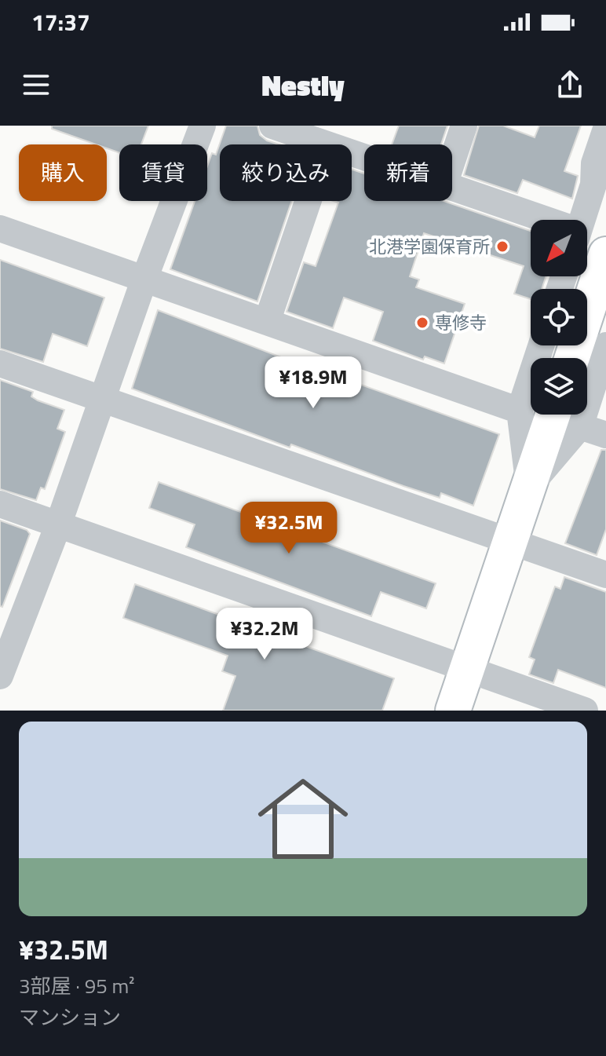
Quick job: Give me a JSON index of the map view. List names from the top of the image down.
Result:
{
  "places": ["北港学園保育所", "専修寺"],
  "north": "bottom left",
  "page": {
    "status": "17:37",
    "header": "Nestly",
    "chip": [
      "購入",
      "賃貸",
      "絞り込み",
      "新着"
    ],
    "price": ["¥18.9M", "¥32.5M", "¥32.2M"],
    "list": [
      {
        "name": "¥32.5M",
        "note": "3部屋 · 95 m² · マンション"
      }
    ]
  }
}
